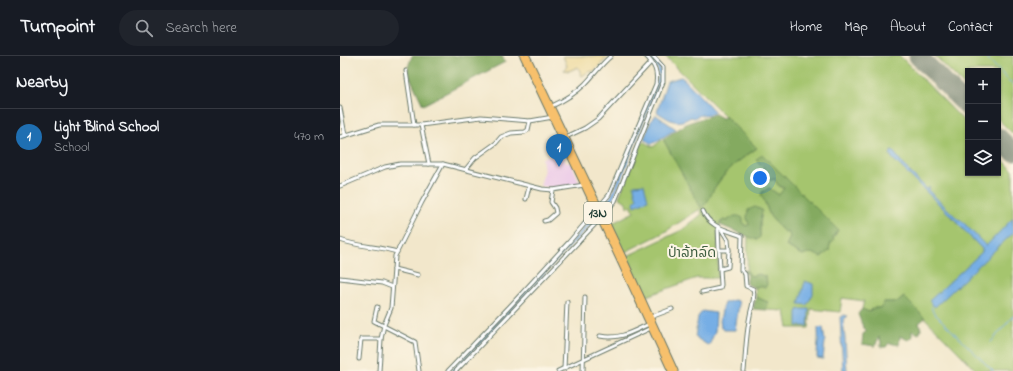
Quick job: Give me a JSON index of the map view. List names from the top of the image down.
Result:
{
  "streets": {
    "highway": ["13N"]
  },
  "parks": ["ປ່າລ້ກລົດ"],
  "page": {
    "header": "Turnpoint",
    "search": "Search here",
    "nav": [
      "Home",
      "Map",
      "About",
      "Contact"
    ],
    "heading": "Nearby",
    "map_buttons": ["+", "−"],
    "list": [
      {
        "mark": "1",
        "name": "Light Blind School",
        "note": "School",
        "value": "470 m"
      }
    ],
    "pins": "1"
  }
}
